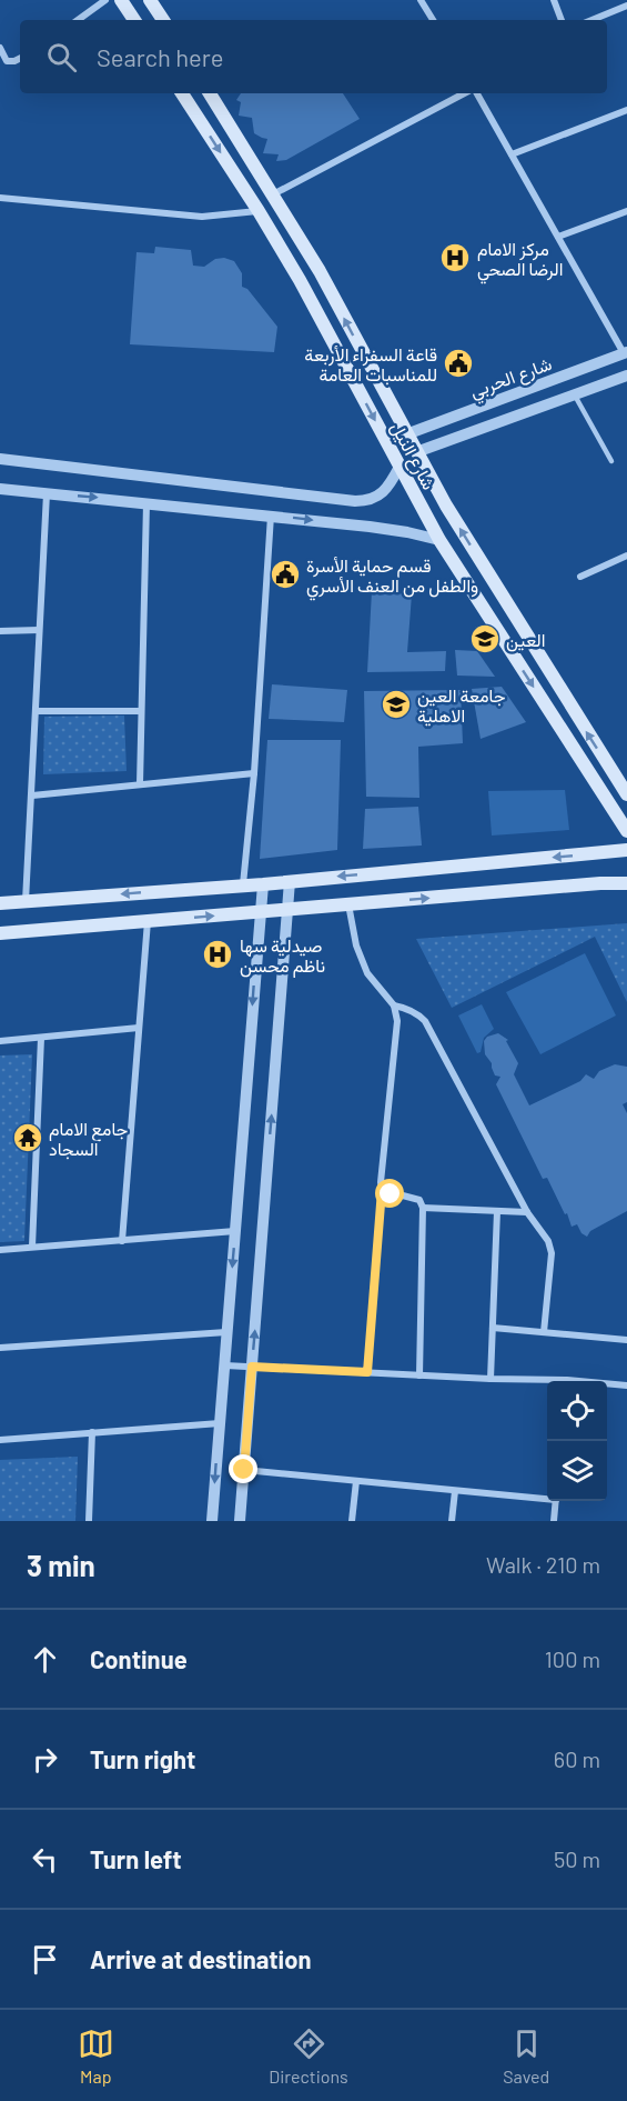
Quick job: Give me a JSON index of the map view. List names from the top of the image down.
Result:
{
  "streets": {
    "main road": ["شارع النيل"],
    "street": ["شارع الحربي"]
  },
  "places": {
    "hospital": ["مركز الامام الرضا الصحي", "صيدلية سها ناظم محسن"],
    "public building": ["قاعة السفراء الأربعة للمناسبات العامة", "قسم حماية الأسرة والطفل من العنف الأسري"],
    "school or university": ["العين", "جامعة العين الاهلية"],
    "temple": ["جامع الامام السجاد"]
  },
  "page": {
    "search": "Search here",
    "heading": ["3 min", "Walk · 210 m"],
    "list": [
      ["Continue", "100 m"],
      ["Turn right", "60 m"],
      ["Turn left", "50 m"],
      "Arrive at destination"
    ],
    "nav": ["Map", "Directions", "Saved"]
  }
}
